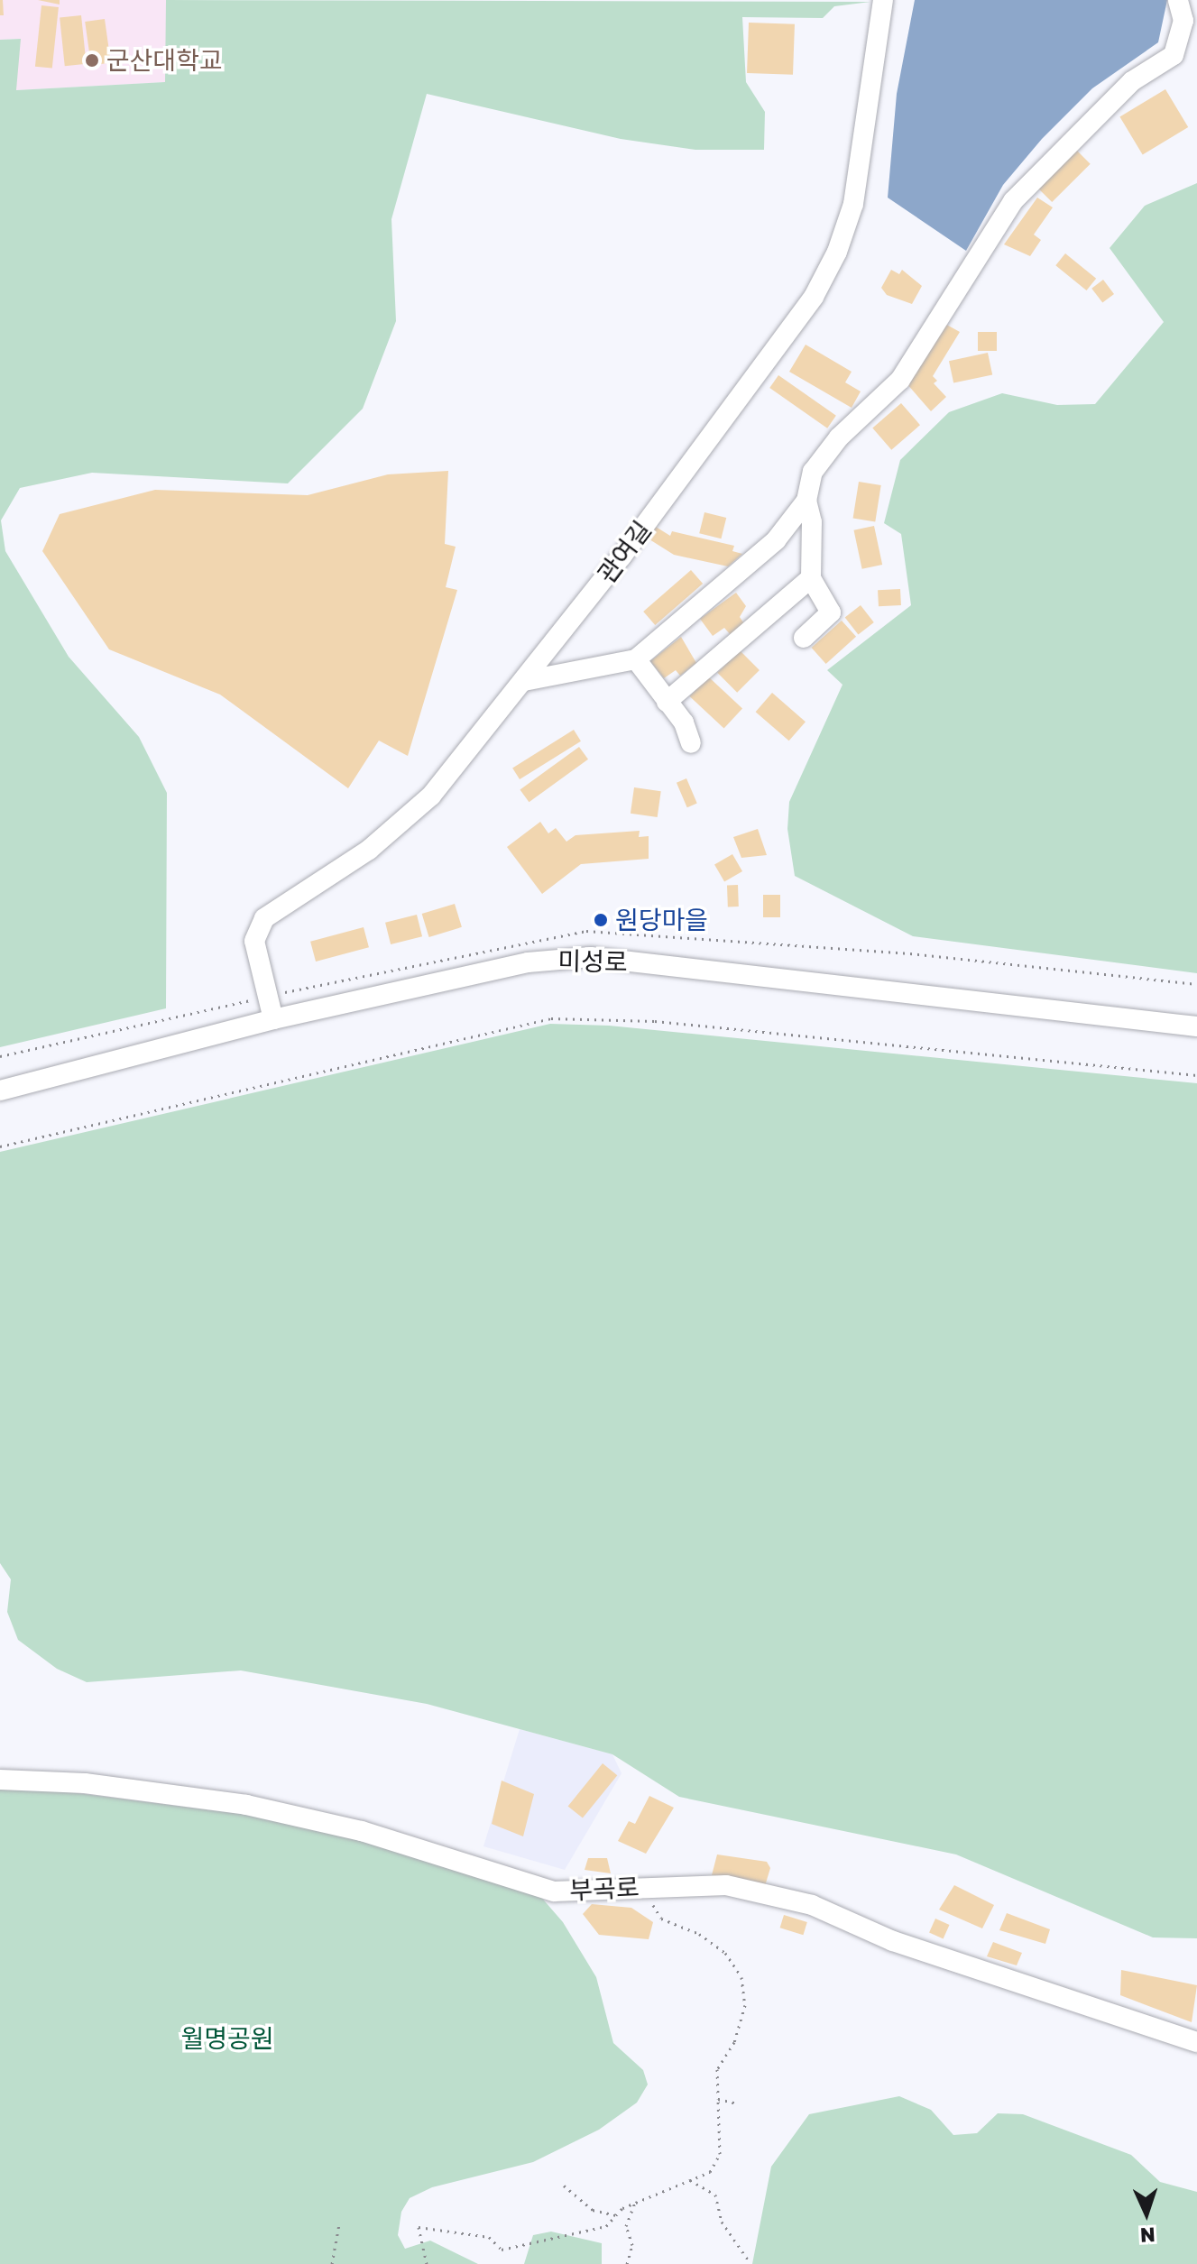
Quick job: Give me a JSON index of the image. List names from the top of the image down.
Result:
{
  "streets": {
    "street": ["관여길", "미성로", "부곡로"]
  },
  "crossings": [
    ["관여길", "미성로"]
  ],
  "parks": ["월명공원"],
  "places": ["군산대학교", "원당마을"],
  "north": "bottom"
}
